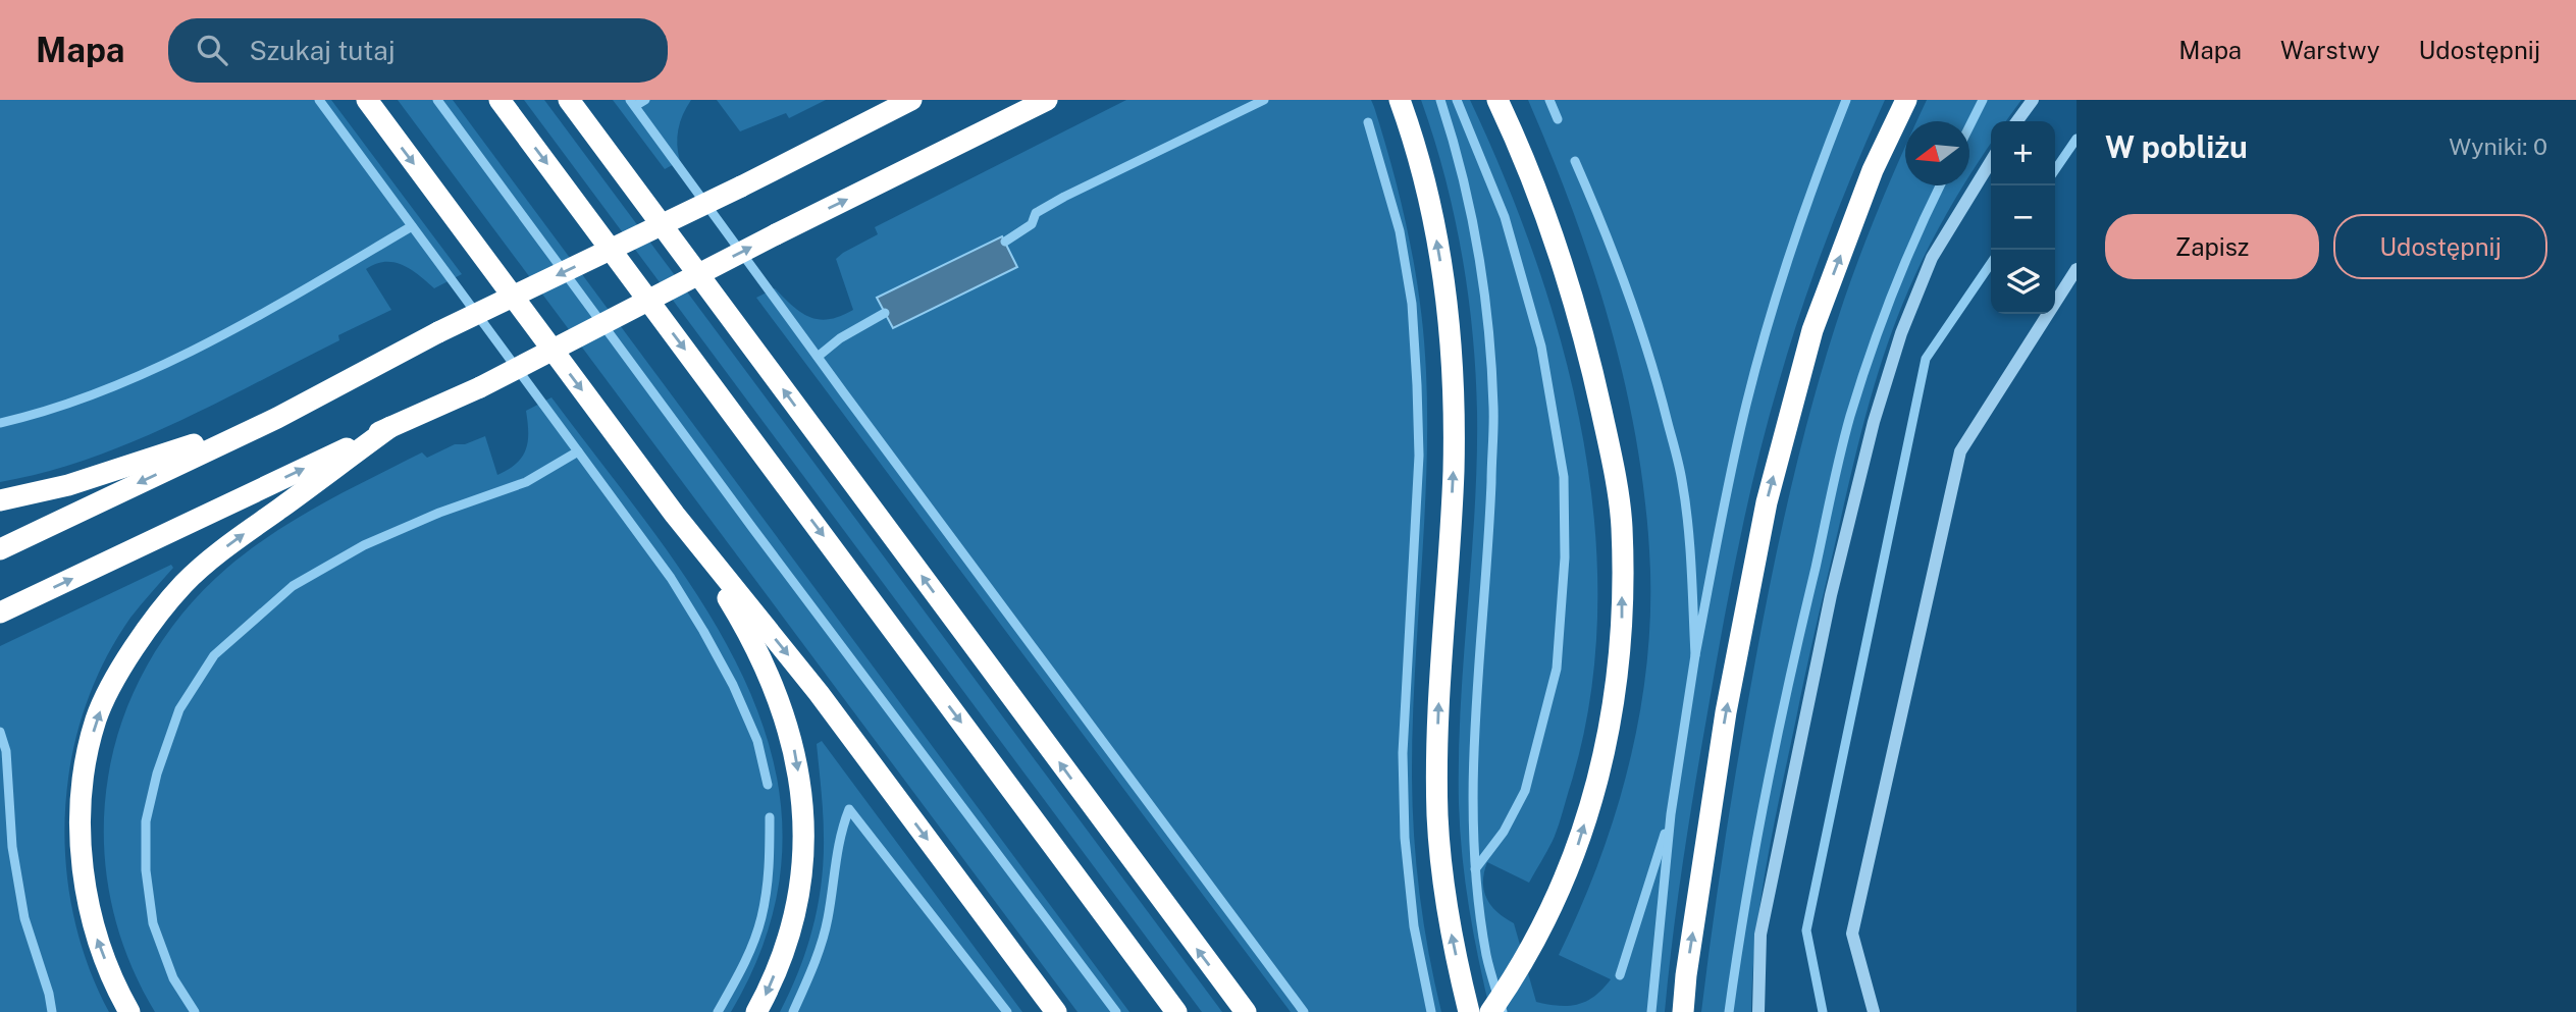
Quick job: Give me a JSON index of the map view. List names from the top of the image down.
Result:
{
  "north": "left",
  "page": {
    "header": "Mapa",
    "search": "Szukaj tutaj",
    "nav": ["Mapa", "Warstwy", "Udostępnij"],
    "heading": ["W pobliżu", "Wyniki: 0"],
    "map_buttons": ["+", "−"],
    "buttons": ["Zapisz", "Udostępnij"]
  }
}
